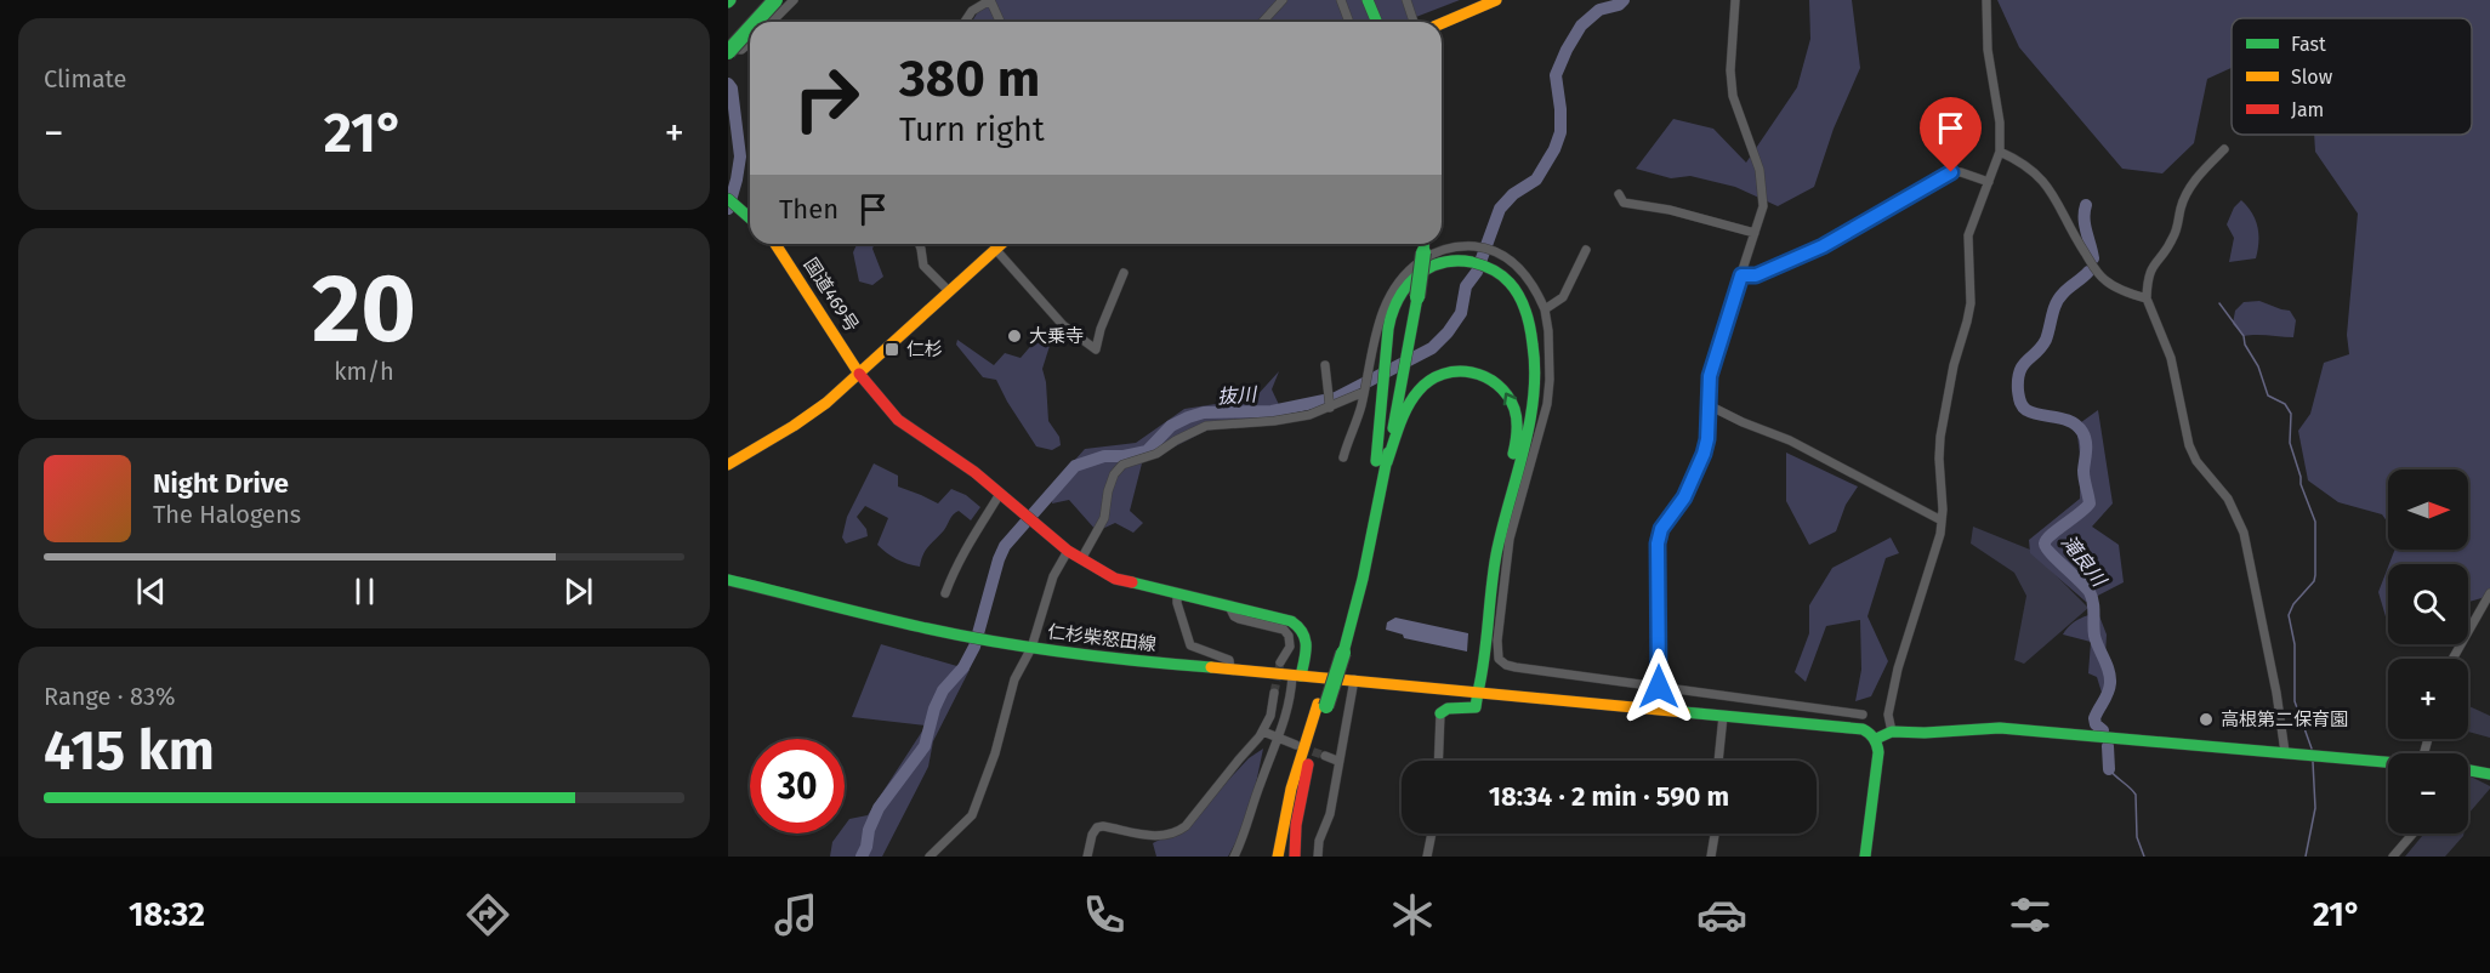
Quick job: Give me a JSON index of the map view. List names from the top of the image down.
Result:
{
  "streets": {
    "main road": ["国道469号", "仁杉柴怒田線"]
  },
  "crossings": [
    ["国道469号", "仁杉柴怒田線"]
  ],
  "water": ["抜川", "滝良川"],
  "places": {
    "other": ["大乗寺", "高根第二保育園"],
    "transit": ["仁杉"]
  },
  "legend": ["Fast", "Slow", "Jam"],
  "north": "right",
  "page": {
    "tile": [
      "Climate",
      ["20", "km/h"],
      ["Range · 83%", "415 km"]
    ],
    "turn": ["380 m", "Turn right"],
    "heat": ["−", "21°", "+"],
    "then": "Then",
    "song": ["Night Drive", "The Halogens"],
    "map_buttons": ["+", "−"],
    "limit": "30",
    "trip": "18:34 · 2 min · 590 m",
    "tabs": ["18:32", "21°"]
  }
}
